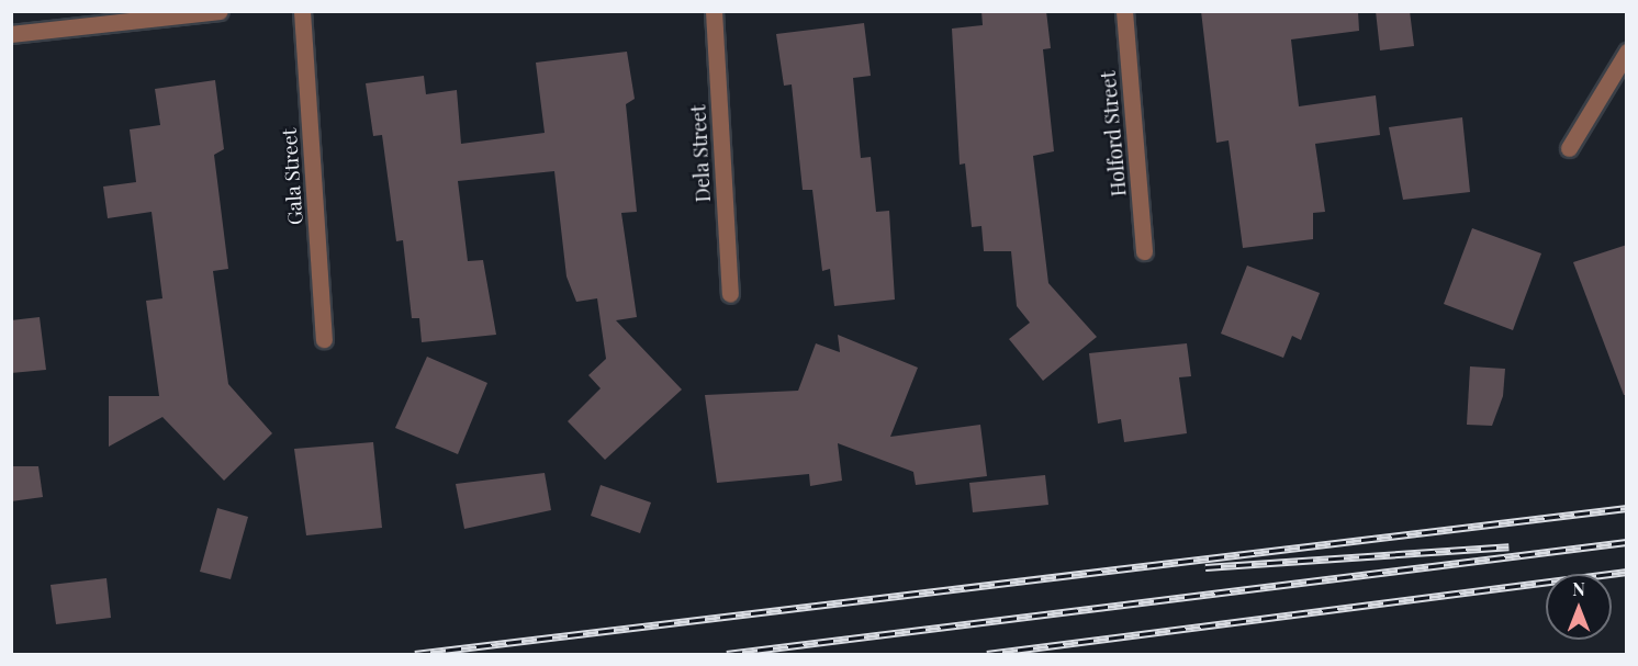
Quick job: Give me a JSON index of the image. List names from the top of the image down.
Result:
{
  "streets": {
    "street": ["Holford Street", "Dela Street", "Gala Street"]
  },
  "north": "top"
}
